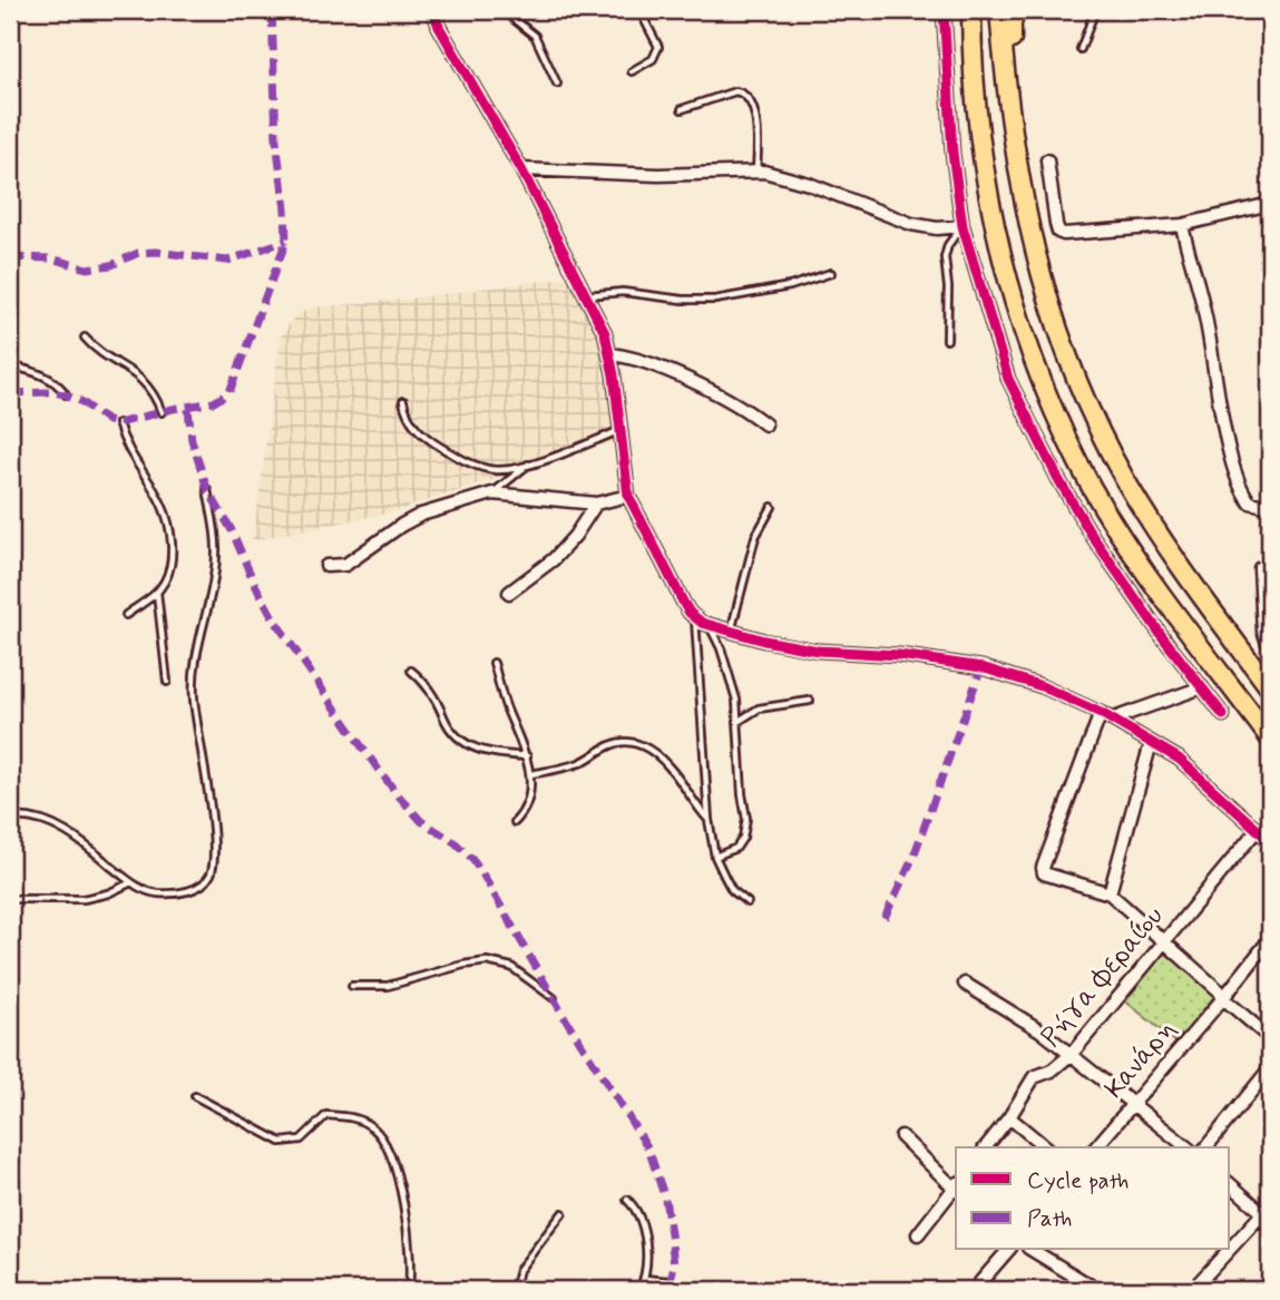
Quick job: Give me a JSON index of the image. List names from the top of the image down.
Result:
{
  "streets": {
    "street": ["Ρήγα Φεραίου", "Κανάρη"]
  },
  "legend": ["Cycle path", "Path"]
}
